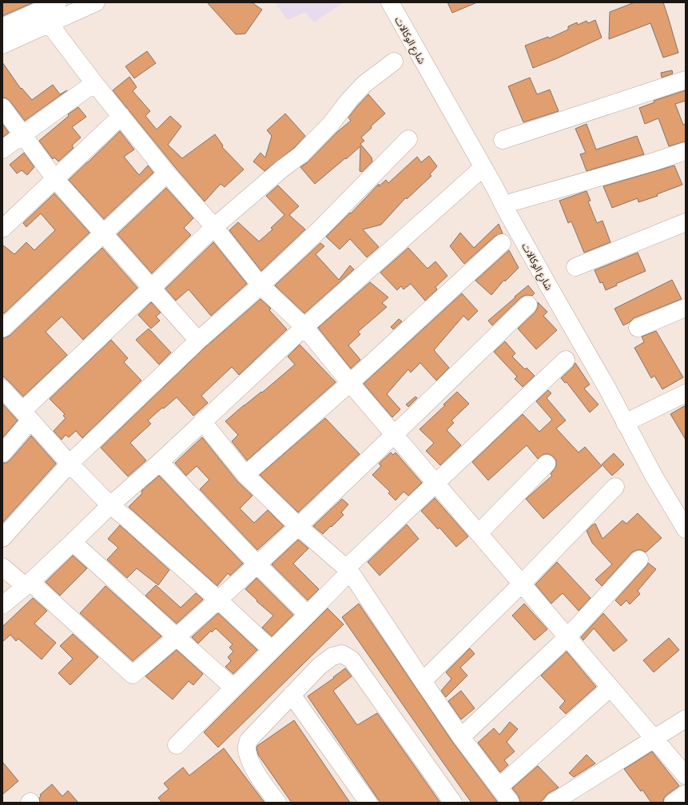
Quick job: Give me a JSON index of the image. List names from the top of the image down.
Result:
{
  "streets": {
    "street": ["شارع الوكالات"]
  }
}
